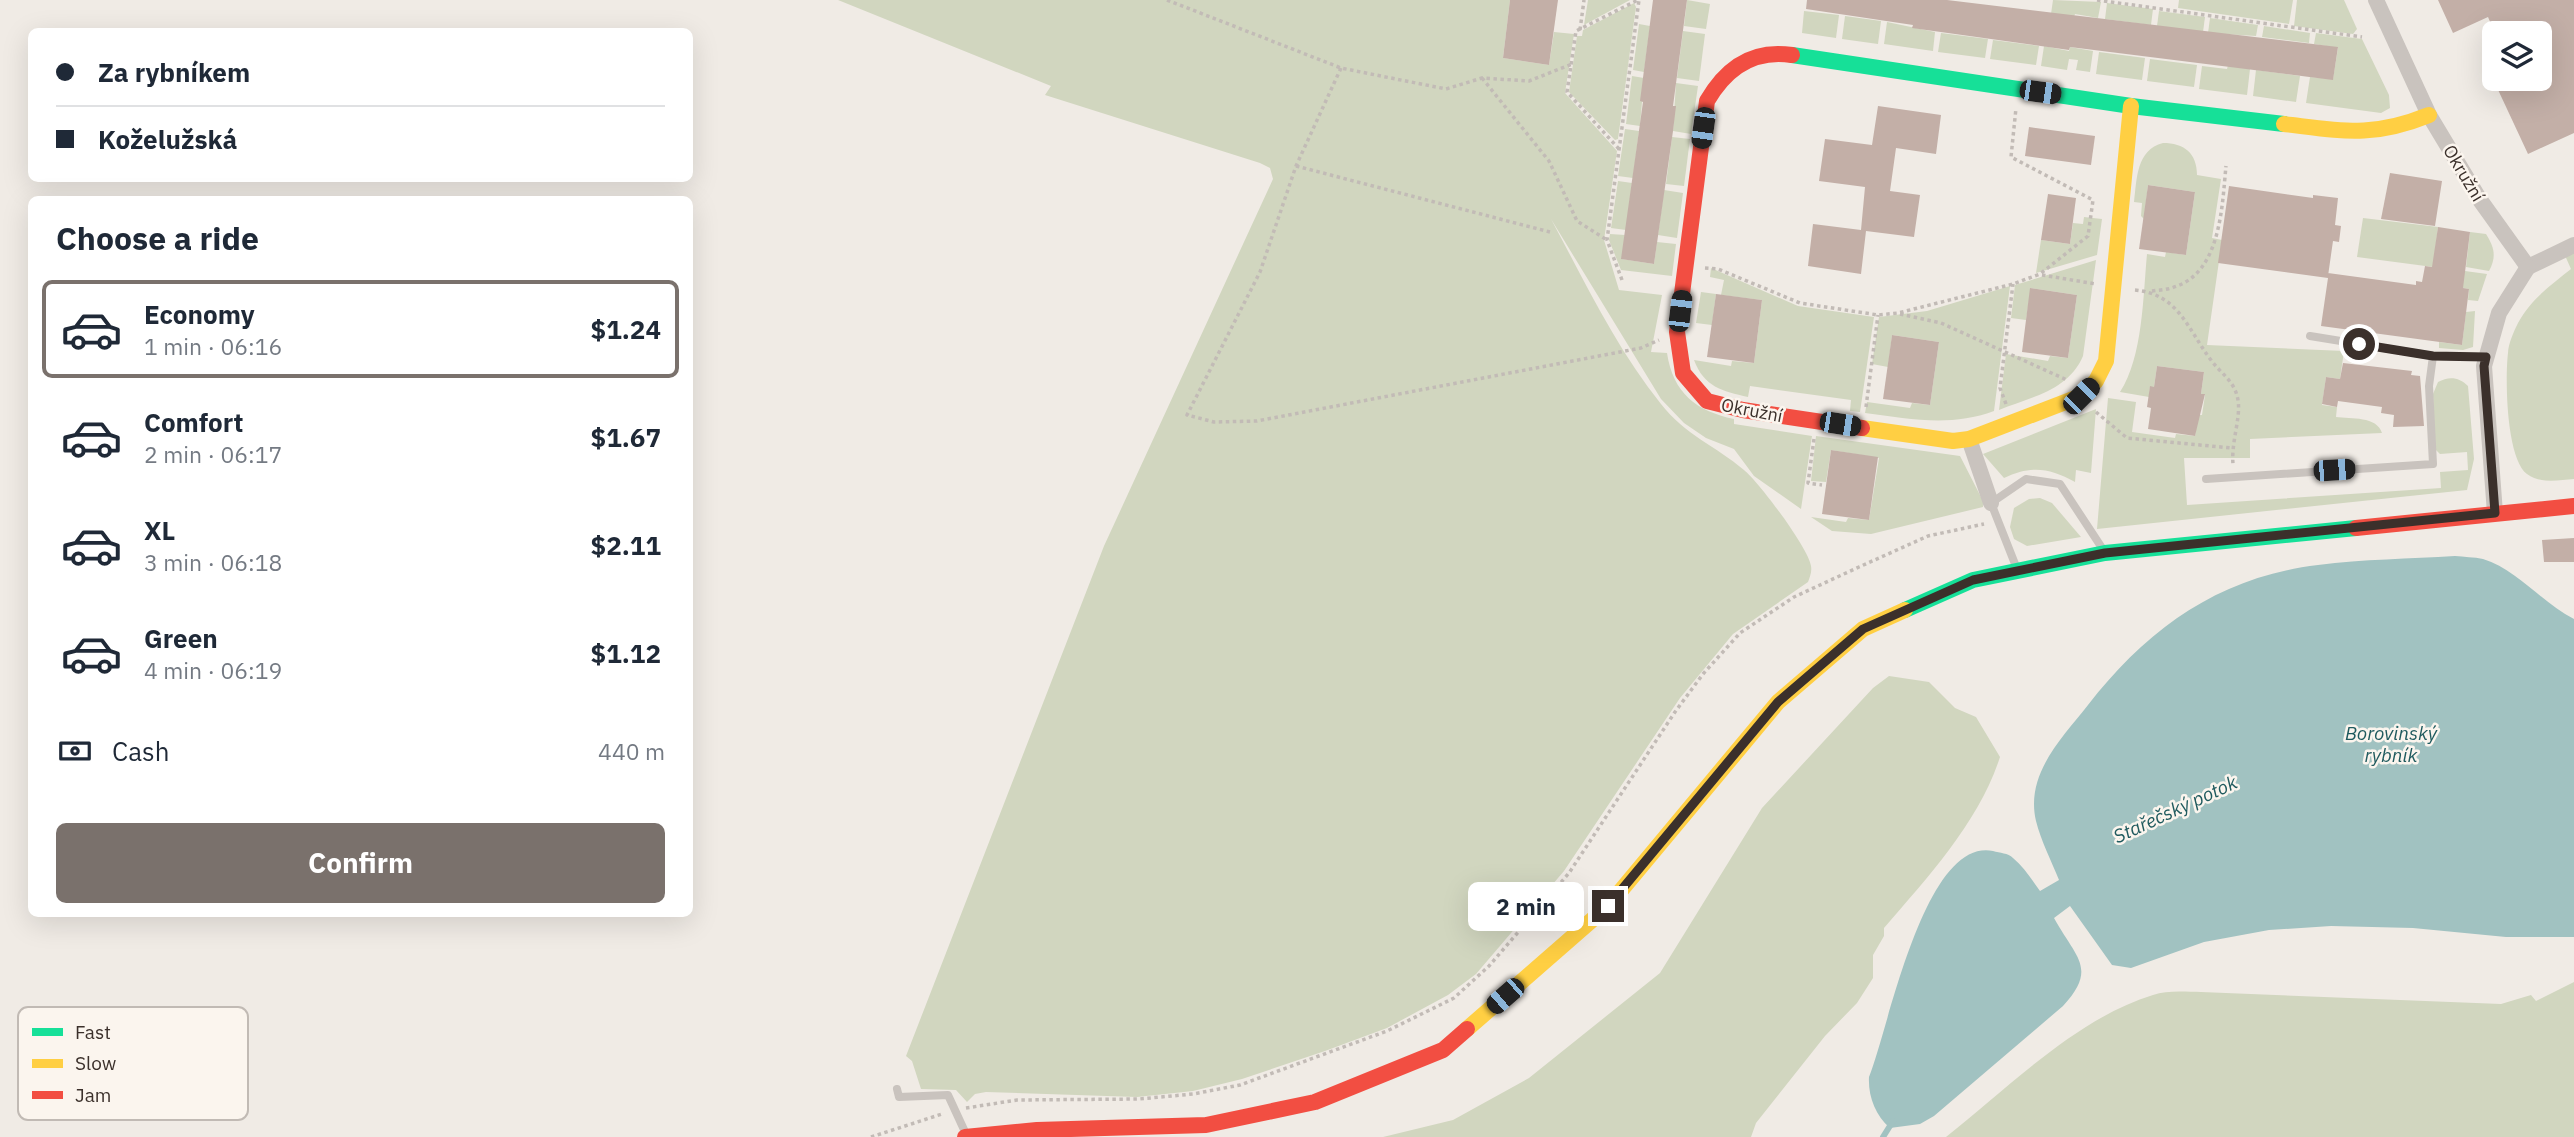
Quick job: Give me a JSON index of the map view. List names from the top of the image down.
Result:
{
  "streets": {
    "main road": ["Okružní"]
  },
  "water": ["Borovinský rybník", "Stařečský potok"],
  "legend": ["Fast", "Slow", "Jam"],
  "page": {
    "banner": ["Za rybníkem", "Koželužská"],
    "heading": "Choose a ride",
    "list": [
      {
        "name": "Economy",
        "note": "1 min · 06:16",
        "value": "$1.24"
      },
      {
        "name": "Comfort",
        "note": "2 min · 06:17",
        "value": "$1.67"
      },
      {
        "name": "XL",
        "note": "3 min · 06:18",
        "value": "$2.11"
      },
      {
        "name": "Green",
        "note": "4 min · 06:19",
        "value": "$1.12"
      }
    ],
    "pay": ["Cash", "440 m"],
    "buttons": "Confirm",
    "bubble": "2 min"
  }
}
